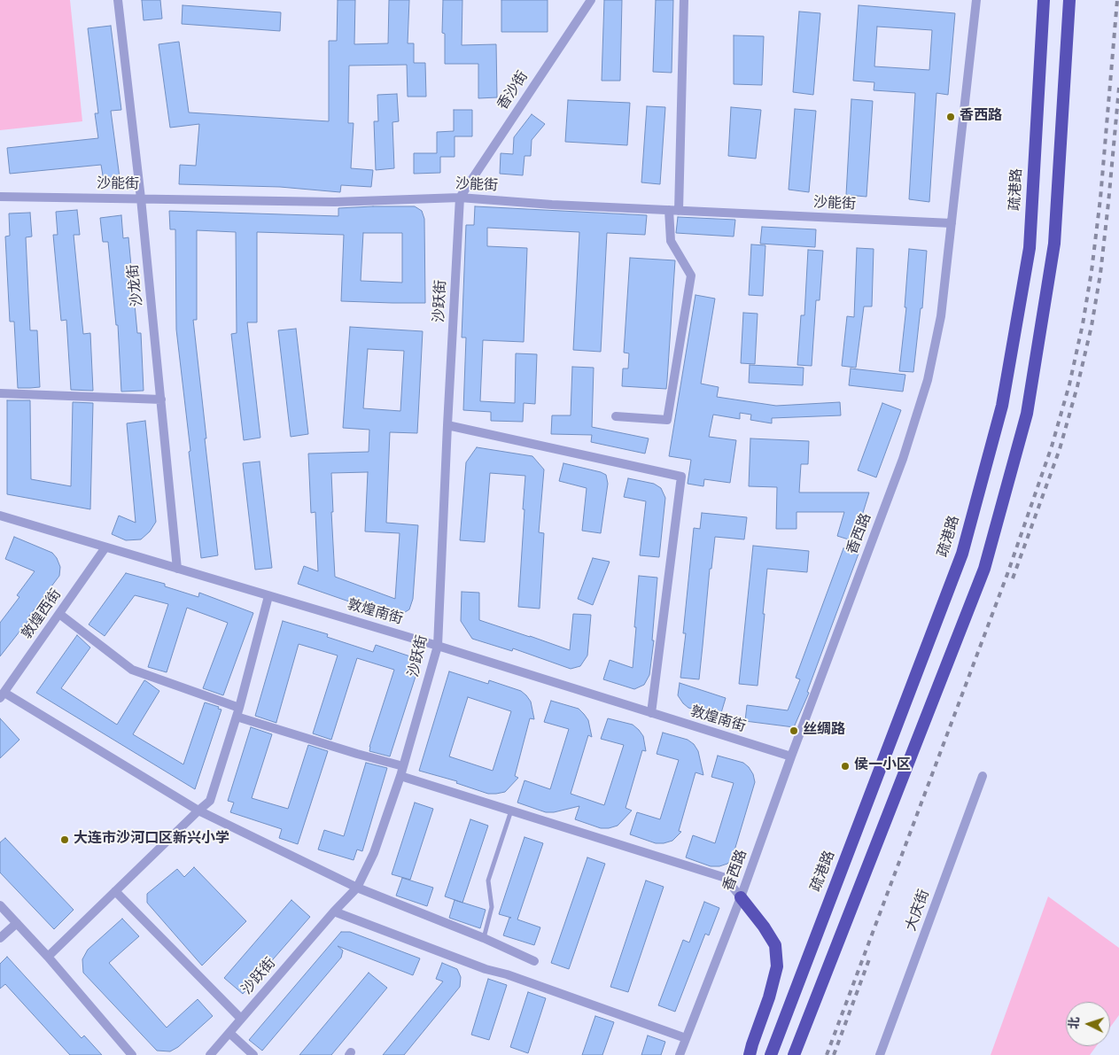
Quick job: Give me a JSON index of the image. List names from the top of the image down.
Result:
{
  "streets": {
    "highway": ["疏港路"],
    "street": [
      "香沙街",
      "沙能街",
      "沙龙街",
      "沙跃街",
      "香西路",
      "敦煌南街",
      "敦煌西街",
      "大庆街"
    ]
  },
  "crossings": [
    ["香沙街", "沙能街"],
    ["香沙街", "沙跃街"],
    ["沙能街", "沙龙街"],
    ["沙能街", "沙跃街"],
    ["沙能街", "香西路"],
    ["沙龙街", "敦煌南街"],
    ["沙跃街", "敦煌南街"],
    ["香西路", "敦煌南街"],
    ["敦煌南街", "敦煌西街"]
  ],
  "places": [
    "香西路",
    "丝绸路",
    "侯一小区",
    "大连市沙河口区新兴小学"
  ],
  "north": "left"
}
